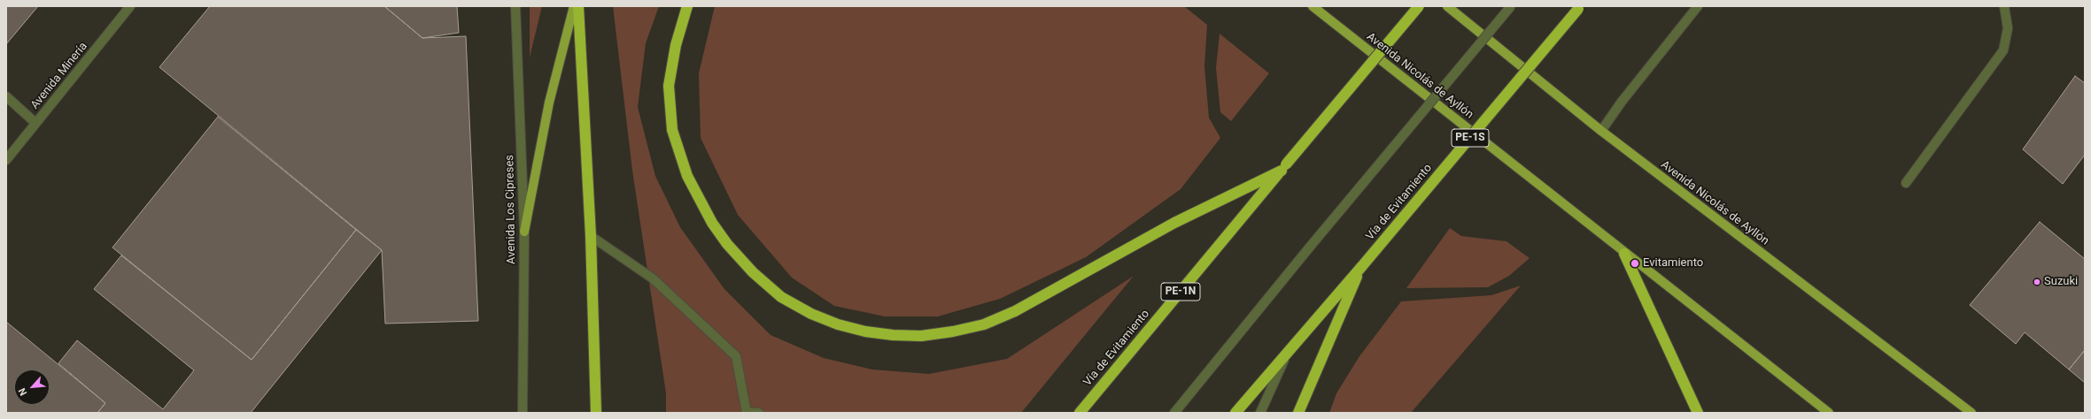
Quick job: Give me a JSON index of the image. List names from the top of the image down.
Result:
{
  "streets": {
    "highway": ["PE-1S", "Vía de Evitamiento", "PE-1N"],
    "main road": ["Avenida Nicolás de Ayllón"],
    "street": ["Avenida Minería", "Avenida Los Cipreses"]
  },
  "places": ["Evitamiento", "Suzuki"],
  "north": "bottom left"
}
